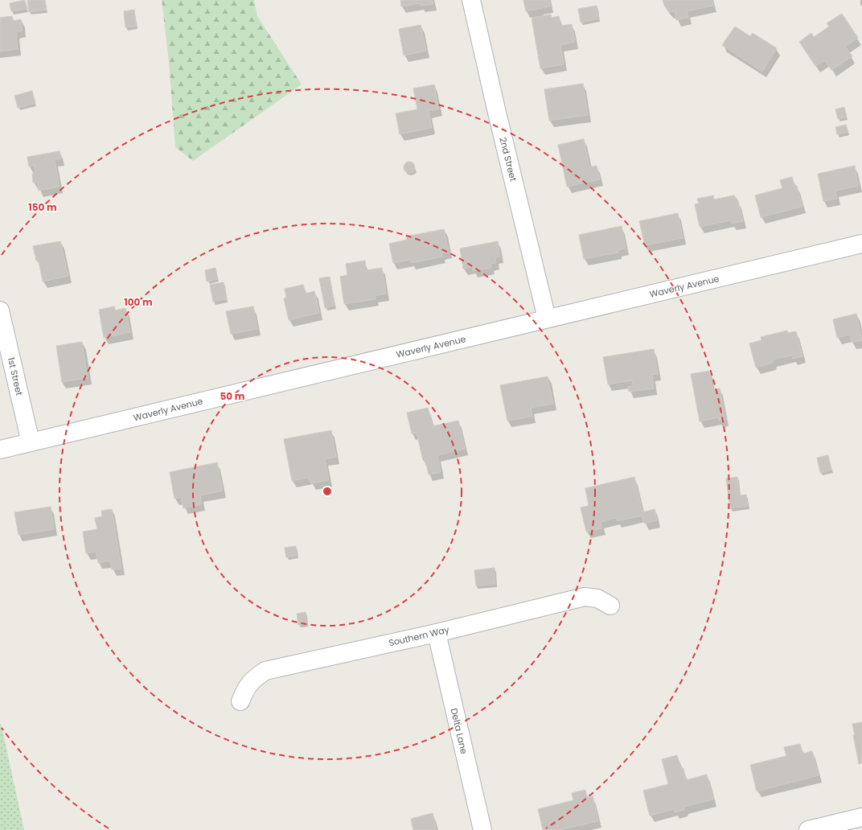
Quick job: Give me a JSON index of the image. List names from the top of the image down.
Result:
{
  "streets": {
    "street": [
      "2nd Street",
      "Waverly Avenue",
      "1st Street",
      "Southern Way",
      "Delta Lane"
    ]
  },
  "crossings": [
    ["2nd Street", "Waverly Avenue"],
    ["Waverly Avenue", "1st Street"],
    ["Southern Way", "Delta Lane"]
  ],
  "rings": ["150 m", "100 m", "50 m"]
}
